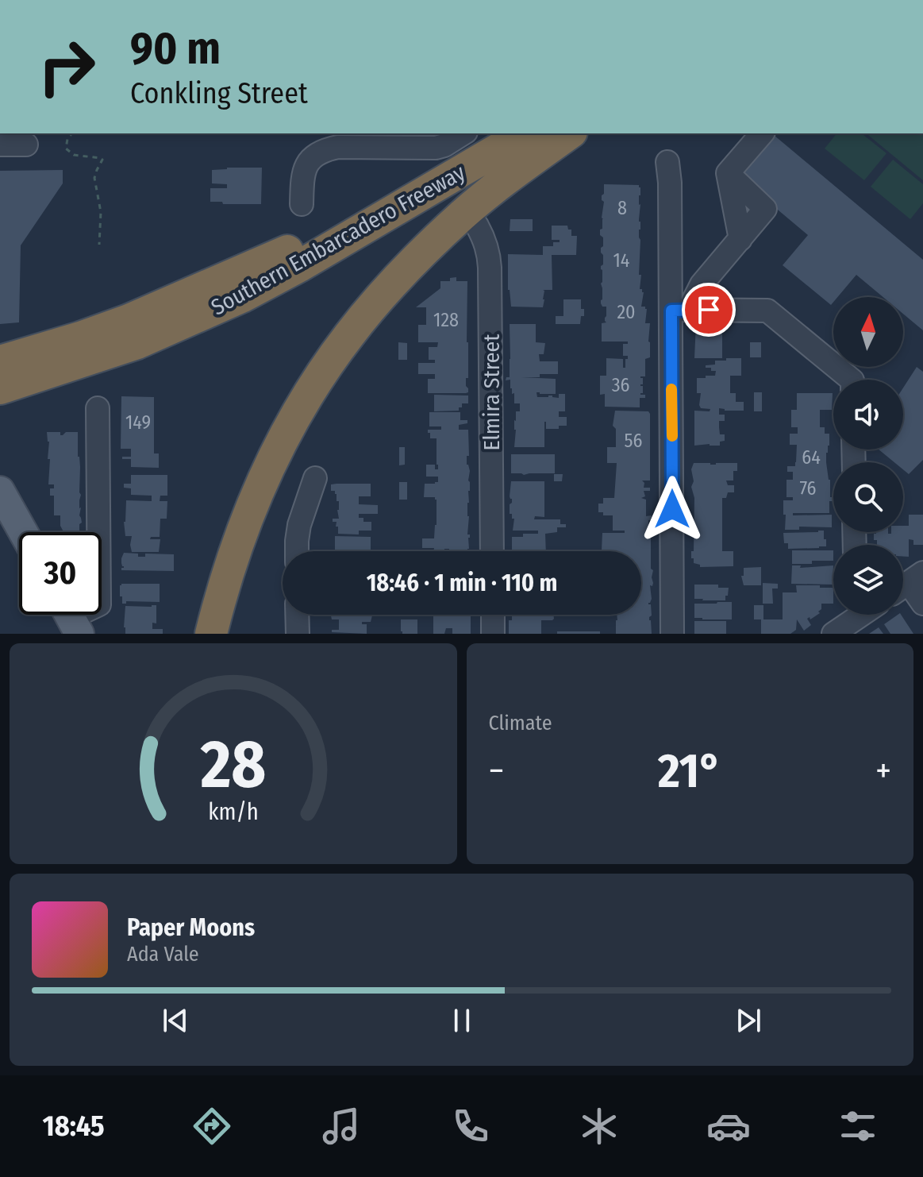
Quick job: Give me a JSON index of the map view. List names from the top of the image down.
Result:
{
  "streets": {
    "highway": ["Southern Embarcadero Freeway"],
    "street": ["Elmira Street"]
  },
  "house_numbers": [
    "8",
    "14",
    "20",
    "128",
    "36",
    "149",
    "56",
    "64",
    "76"
  ],
  "north": "top",
  "page": {
    "turn": ["90 m", "Conkling Street"],
    "limit": "30",
    "trip": "18:46 · 1 min · 110 m",
    "tile": "Climate",
    "heat": ["−", "21°", "+"],
    "song": ["Paper Moons", "Ada Vale"],
    "tabs": "18:45",
    "gauge": ["28", "km/h"]
  }
}
